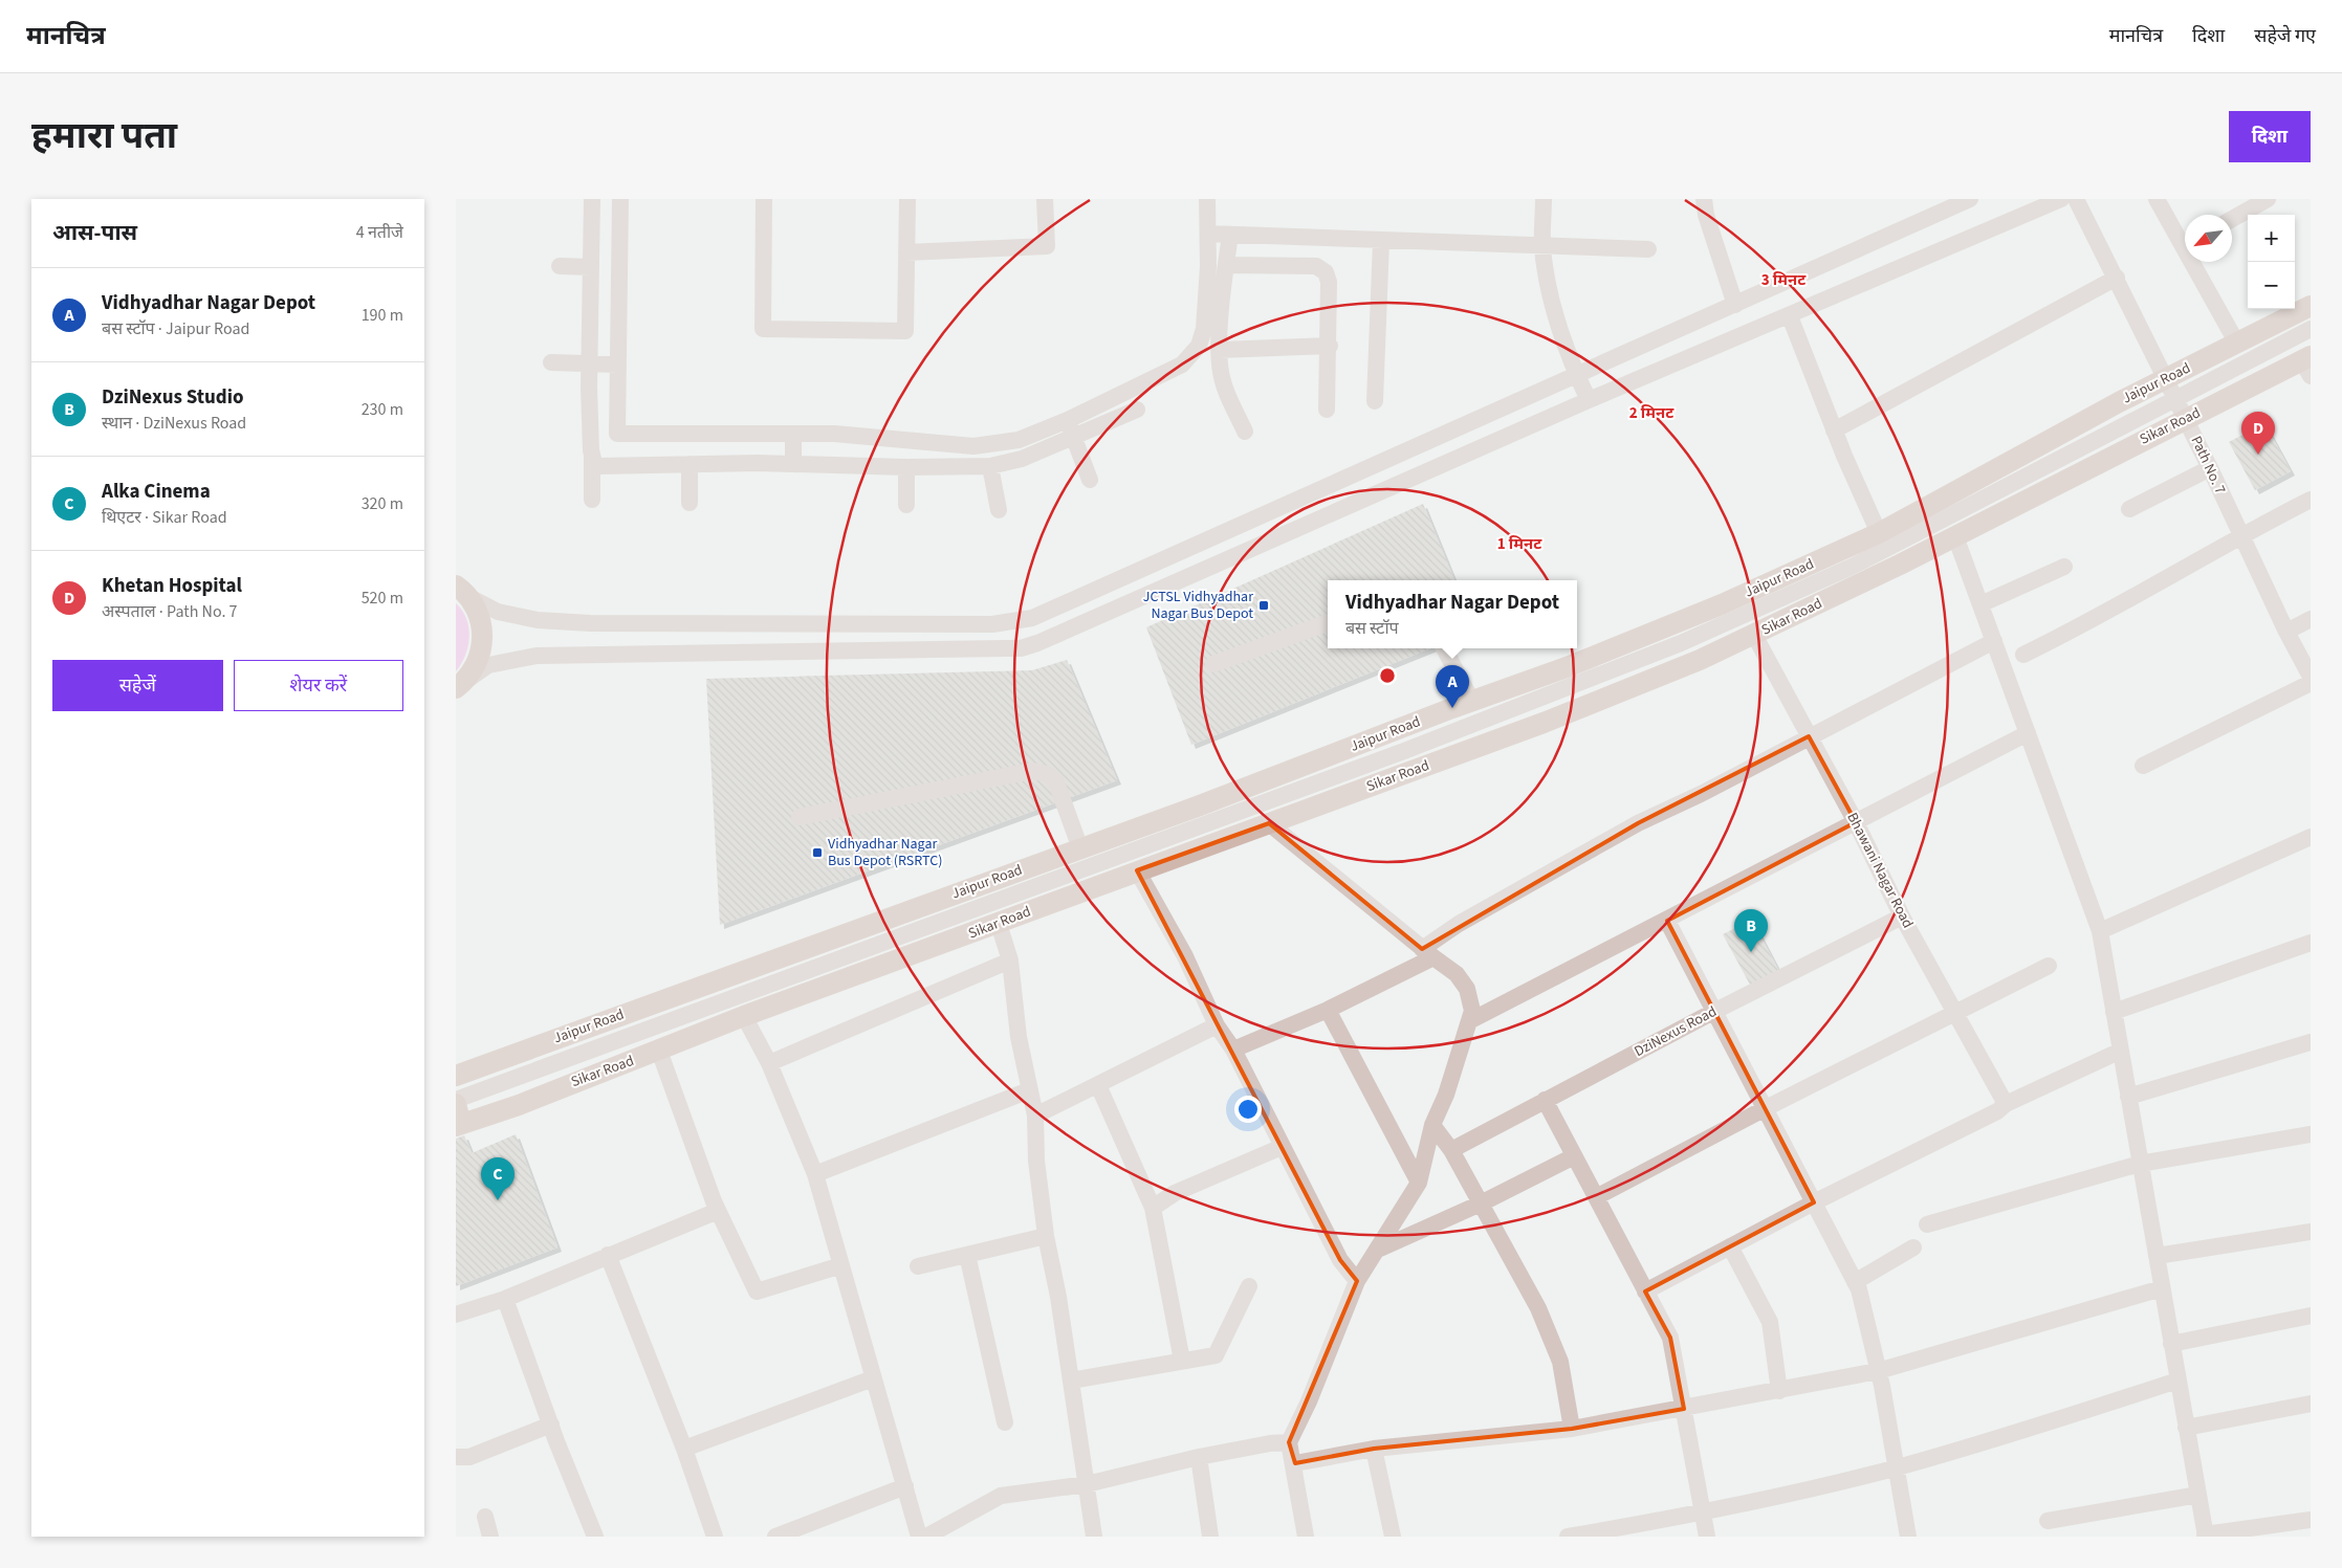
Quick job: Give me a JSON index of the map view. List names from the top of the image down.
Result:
{
  "streets": {
    "main road": ["Jaipur Road", "Sikar Road"],
    "street": ["Path No. 7", "Bhawani Nagar Road", "DziNexus Road"]
  },
  "crossings": [
    ["Jaipur Road", "Path No. 7"],
    ["Sikar Road", "Path No. 7"],
    ["Sikar Road", "Bhawani Nagar Road"],
    ["Bhawani Nagar Road", "DziNexus Road"]
  ],
  "places": {
    "transit": ["JCTSL Vidhyadhar Nagar Bus Depot", "Vidhyadhar Nagar Bus Depot (RSRTC)"]
  },
  "north": "bottom left",
  "page": {
    "header": "मानचित्र",
    "nav": ["मानचित्र", "दिशा", "सहेजे गए"],
    "title": "हमारा पता",
    "buttons": [
      "दिशा",
      ["सहेजें", "शेयर करें"]
    ],
    "heading": ["आस-पास", "4 नतीजे"],
    "map_buttons": ["+", "−"],
    "list": [
      {
        "mark": "A",
        "name": "Vidhyadhar Nagar Depot",
        "note": "बस स्टॉप · Jaipur Road",
        "value": "190 m"
      },
      {
        "mark": "B",
        "name": "DziNexus Studio",
        "note": "स्थान · DziNexus Road",
        "value": "230 m"
      },
      {
        "mark": "C",
        "name": "Alka Cinema",
        "note": "थिएटर · Sikar Road",
        "value": "320 m"
      },
      {
        "mark": "D",
        "name": "Khetan Hospital",
        "note": "अस्पताल · Path No. 7",
        "value": "520 m"
      }
    ],
    "pins": [
      "D",
      "A",
      "B",
      "C"
    ],
    "popup": ["Vidhyadhar Nagar Depot", "बस स्टॉप"]
  },
  "rings": ["3 मिनट", "2 मिनट", "1 मिनट"]
}
